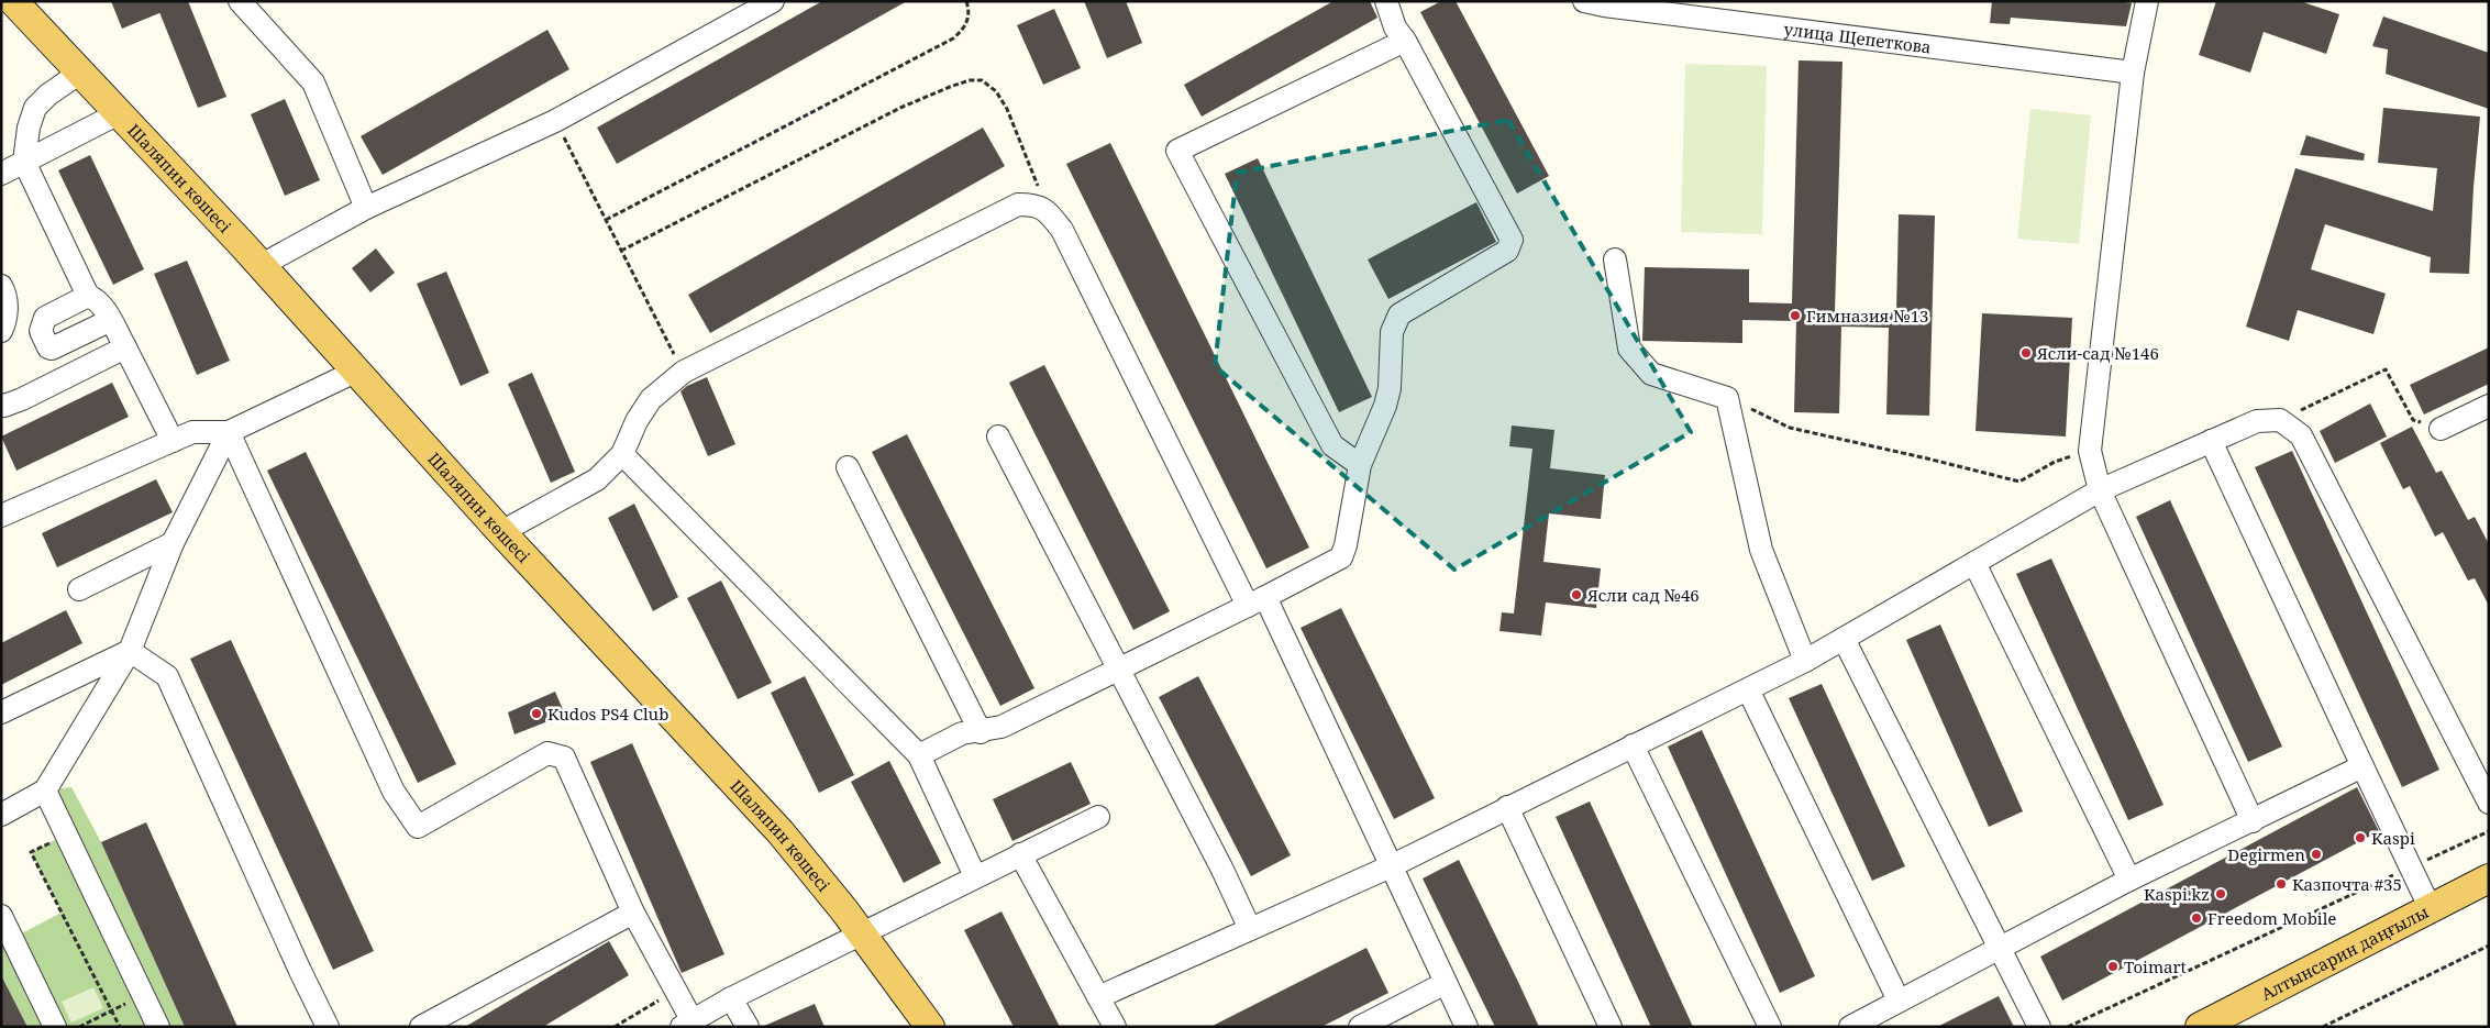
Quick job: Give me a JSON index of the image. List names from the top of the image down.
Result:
{
  "streets": {
    "main road": ["Шаляпин көшесі", "Алтынсарин даңғылы"],
    "street": ["улица Щепеткова"]
  },
  "places": [
    "Гимназия №13",
    "Ясли-сад №146",
    "Ясли сад №46",
    "Kudos PS4 Club",
    "Kaspi",
    "Degirmen",
    "Казпочта #35",
    "Kaspi.kz",
    "Freedom Mobile",
    "Toimart"
  ]
}
